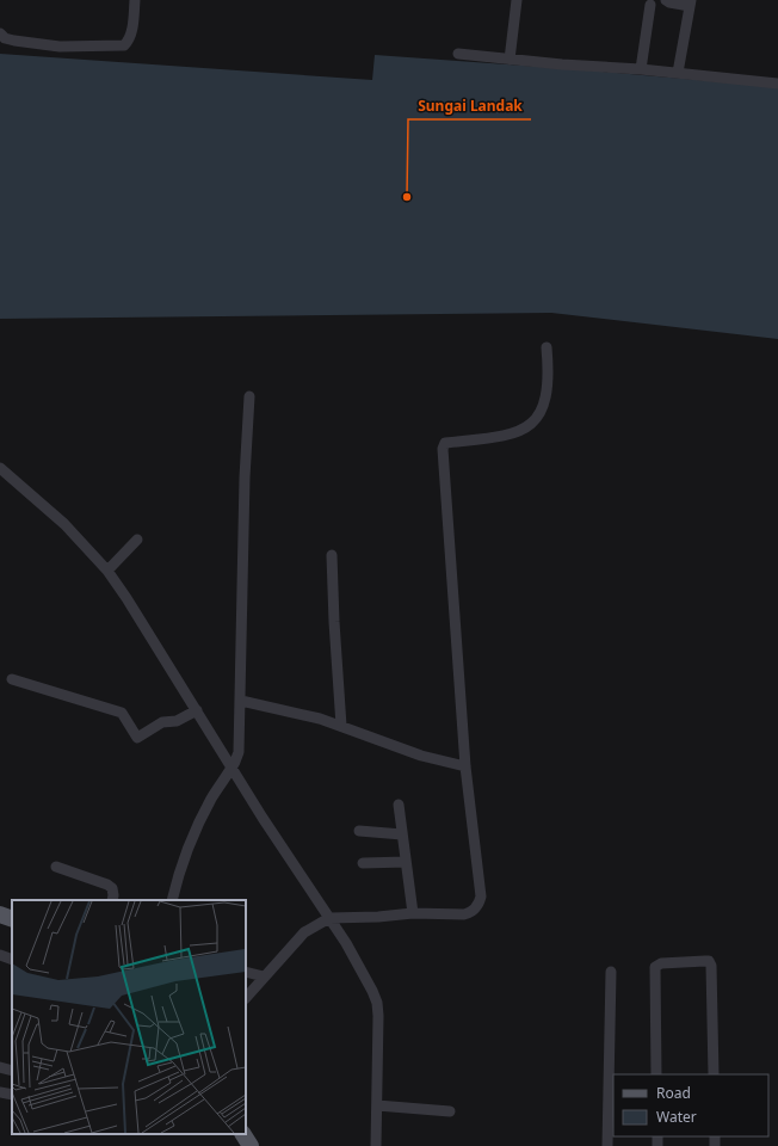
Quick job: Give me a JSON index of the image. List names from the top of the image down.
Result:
{
  "places": ["Sungai Landak"],
  "legend": ["Road", "Water"]
}
